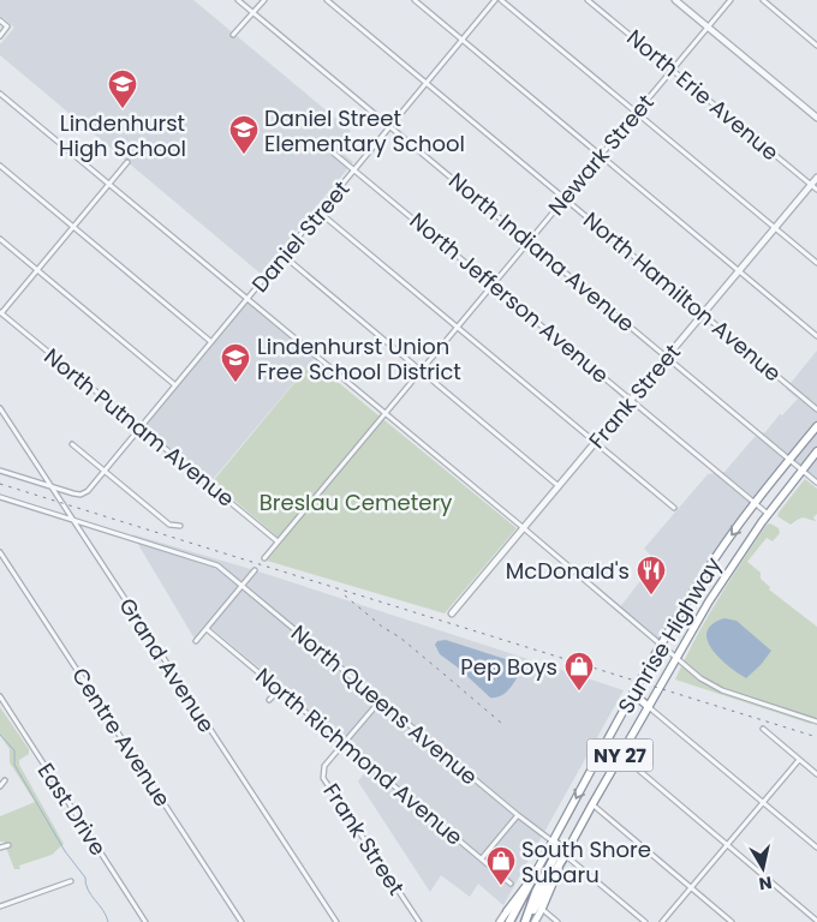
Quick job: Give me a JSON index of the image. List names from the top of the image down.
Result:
{
  "streets": {
    "highway": ["Sunrise Highway", "NY 27"],
    "street": [
      "North Erie Avenue",
      "Newark Street",
      "Daniel Street",
      "North Indiana Avenue",
      "North Hamilton Avenue",
      "North Jefferson Avenue",
      "Frank Street",
      "North Putnam Avenue",
      "Grand Avenue",
      "North Queens Avenue",
      "Centre Avenue",
      "North Richmond Avenue",
      "East Drive"
    ]
  },
  "crossings": [
    ["North Erie Avenue", "Newark Street"],
    ["North Erie Avenue", "Frank Street"],
    ["Newark Street", "North Indiana Avenue"],
    ["Newark Street", "North Hamilton Avenue"],
    ["Newark Street", "North Jefferson Avenue"],
    ["Newark Street", "North Putnam Avenue"],
    ["Daniel Street", "North Indiana Avenue"],
    ["Daniel Street", "North Hamilton Avenue"],
    ["Daniel Street", "North Jefferson Avenue"],
    ["Daniel Street", "North Putnam Avenue"],
    ["Daniel Street", "Grand Avenue"],
    ["North Indiana Avenue", "Frank Street"],
    ["North Indiana Avenue", "Sunrise Highway"],
    ["North Hamilton Avenue", "Frank Street"],
    ["North Jefferson Avenue", "Frank Street"],
    ["North Jefferson Avenue", "Sunrise Highway"],
    ["Frank Street", "North Queens Avenue"],
    ["Frank Street", "North Richmond Avenue"],
    ["Sunrise Highway", "North Queens Avenue"],
    ["Grand Avenue", "North Queens Avenue"]
  ],
  "parks": ["Breslau Cemetery"],
  "places": {
    "school or university": ["Lindenhurst High School", "Daniel Street Elementary School", "Lindenhurst Union Free School District"],
    "restaurant": ["McDonald's"],
    "shop": ["Pep Boys", "South Shore Subaru"]
  },
  "north": "bottom"
}
